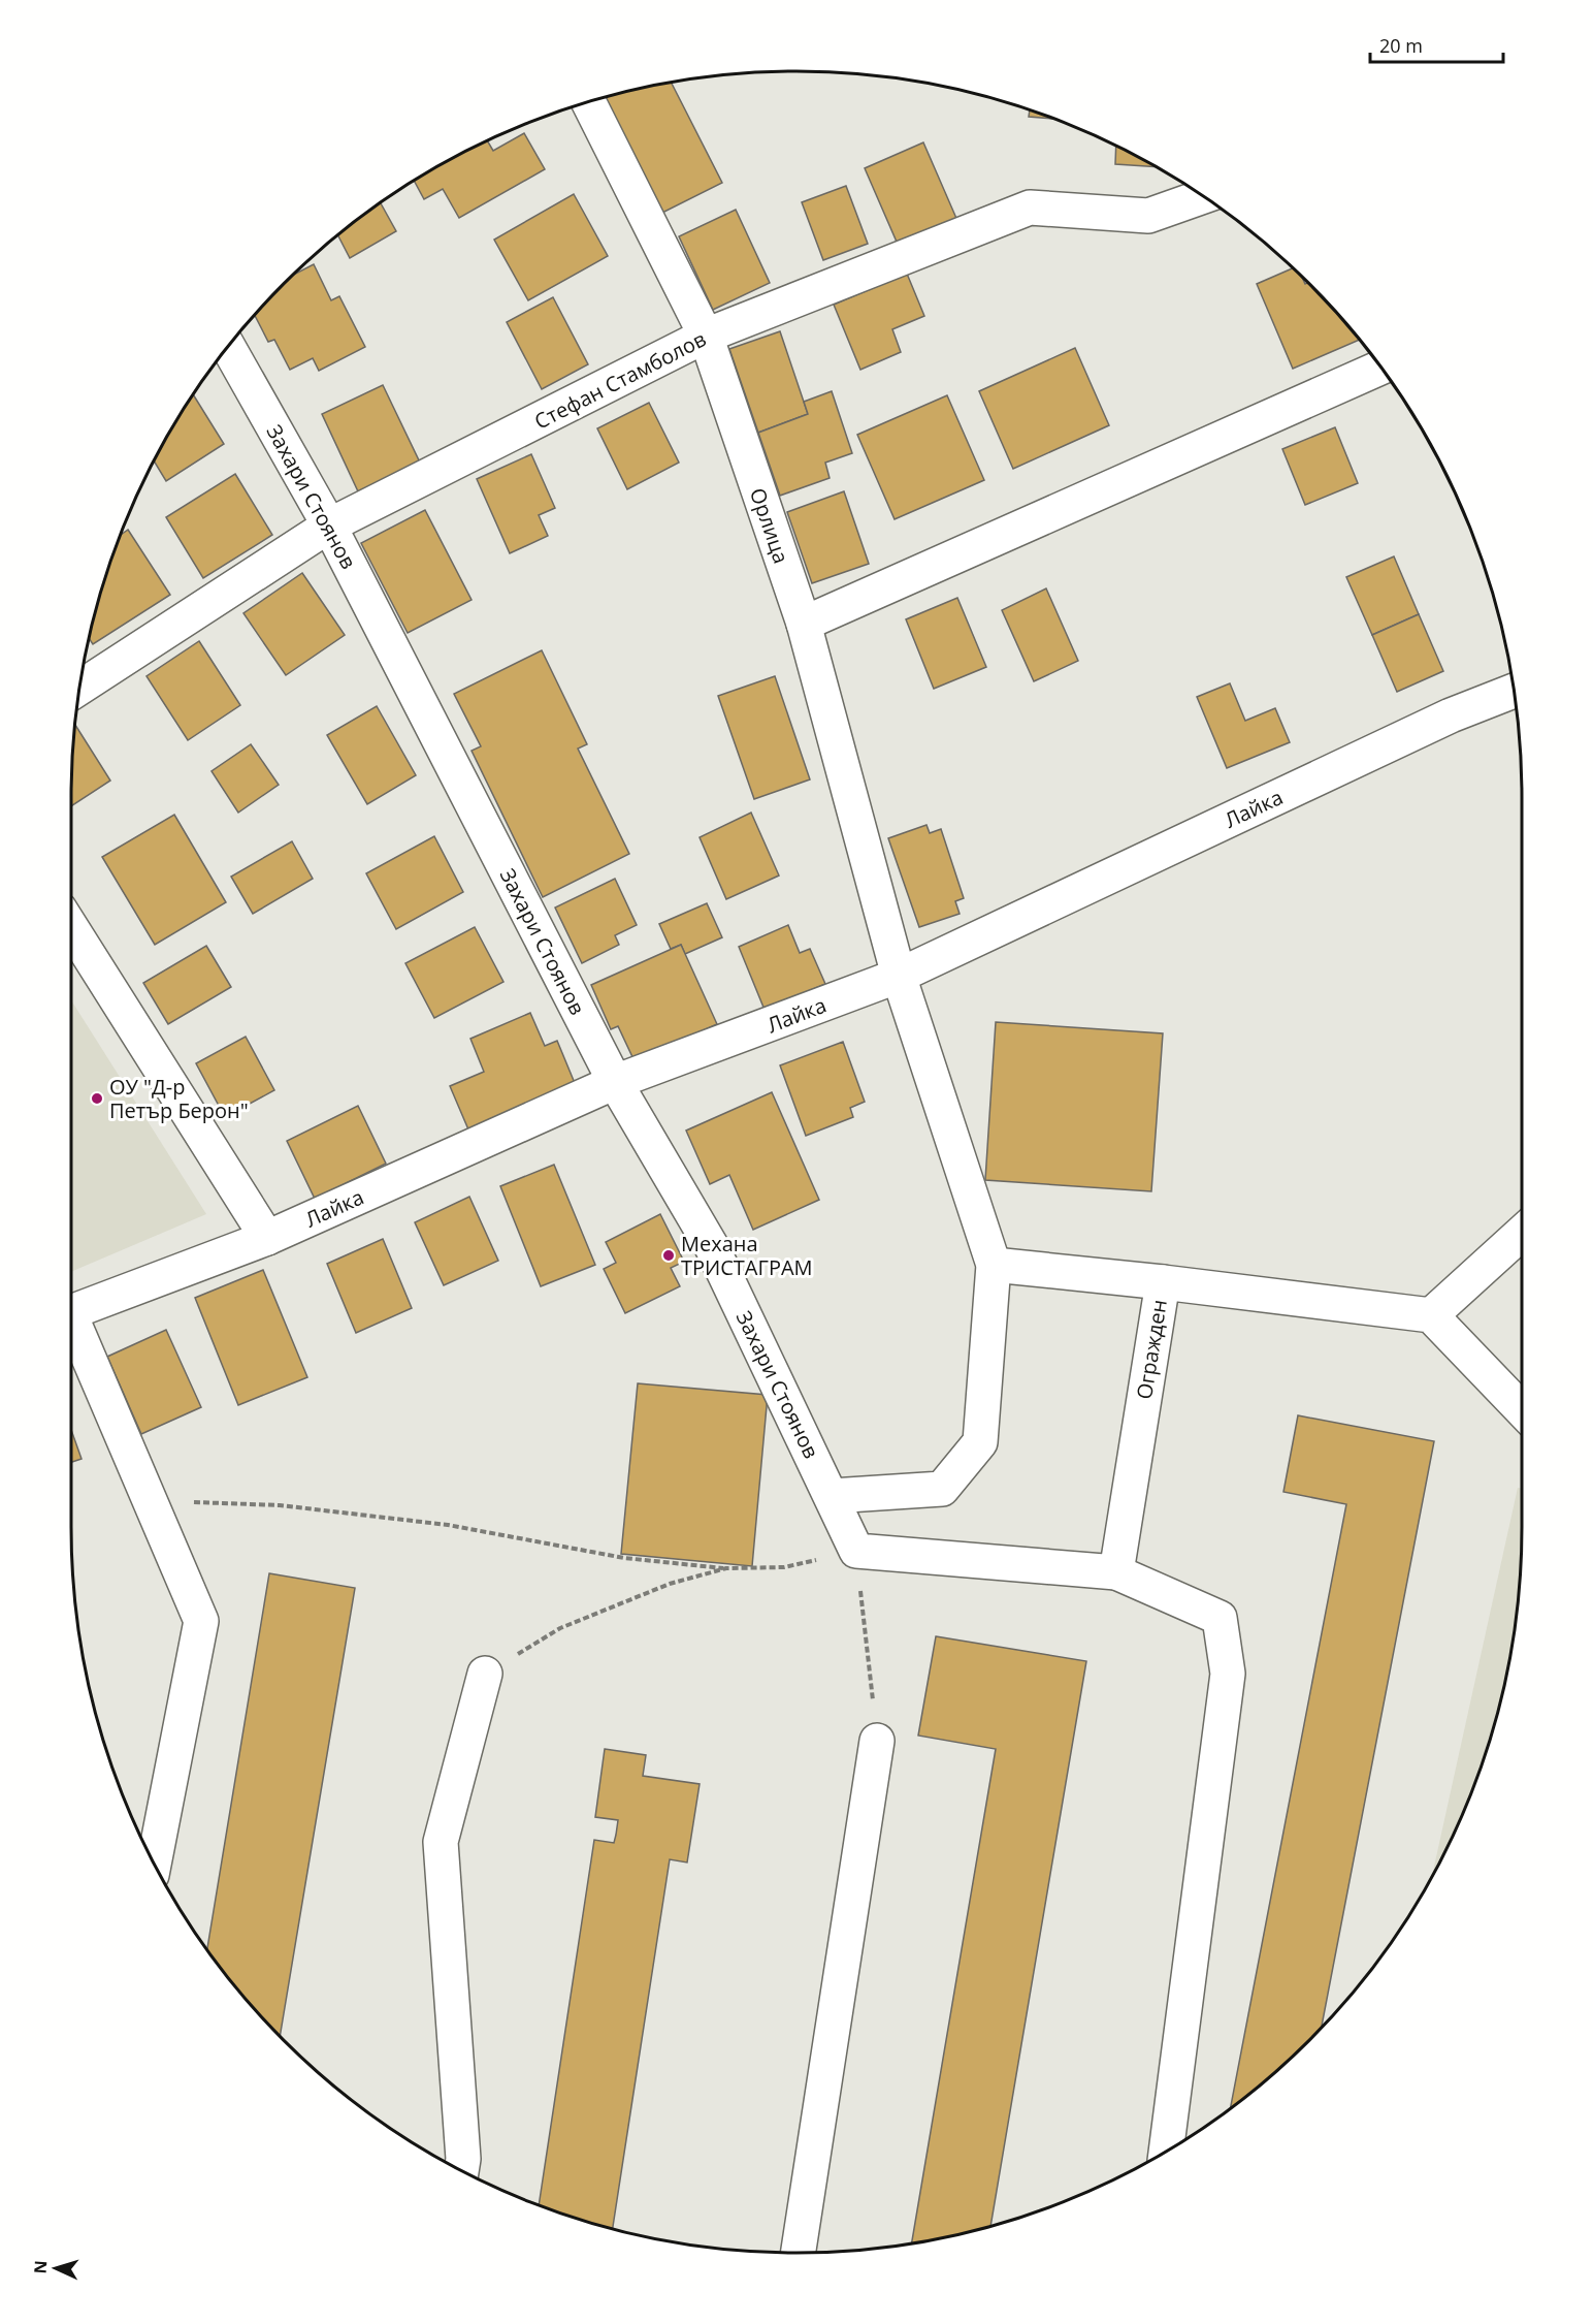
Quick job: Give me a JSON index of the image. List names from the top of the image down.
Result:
{
  "streets": {
    "street": [
      "Стефан Стамболов",
      "Захари Стоянов",
      "Орлица",
      "Лайка",
      "Огражден"
    ]
  },
  "crossings": [
    ["Стефан Стамболов", "Захари Стоянов"],
    ["Стефан Стамболов", "Орлица"],
    ["Захари Стоянов", "Лайка"],
    ["Орлица", "Лайка"]
  ],
  "places": ["ОУ \"Д-р Петър Берон\"", "Механа ТРИСТАГРАМ"],
  "scale_bar": "20 m",
  "north": "left"
}
